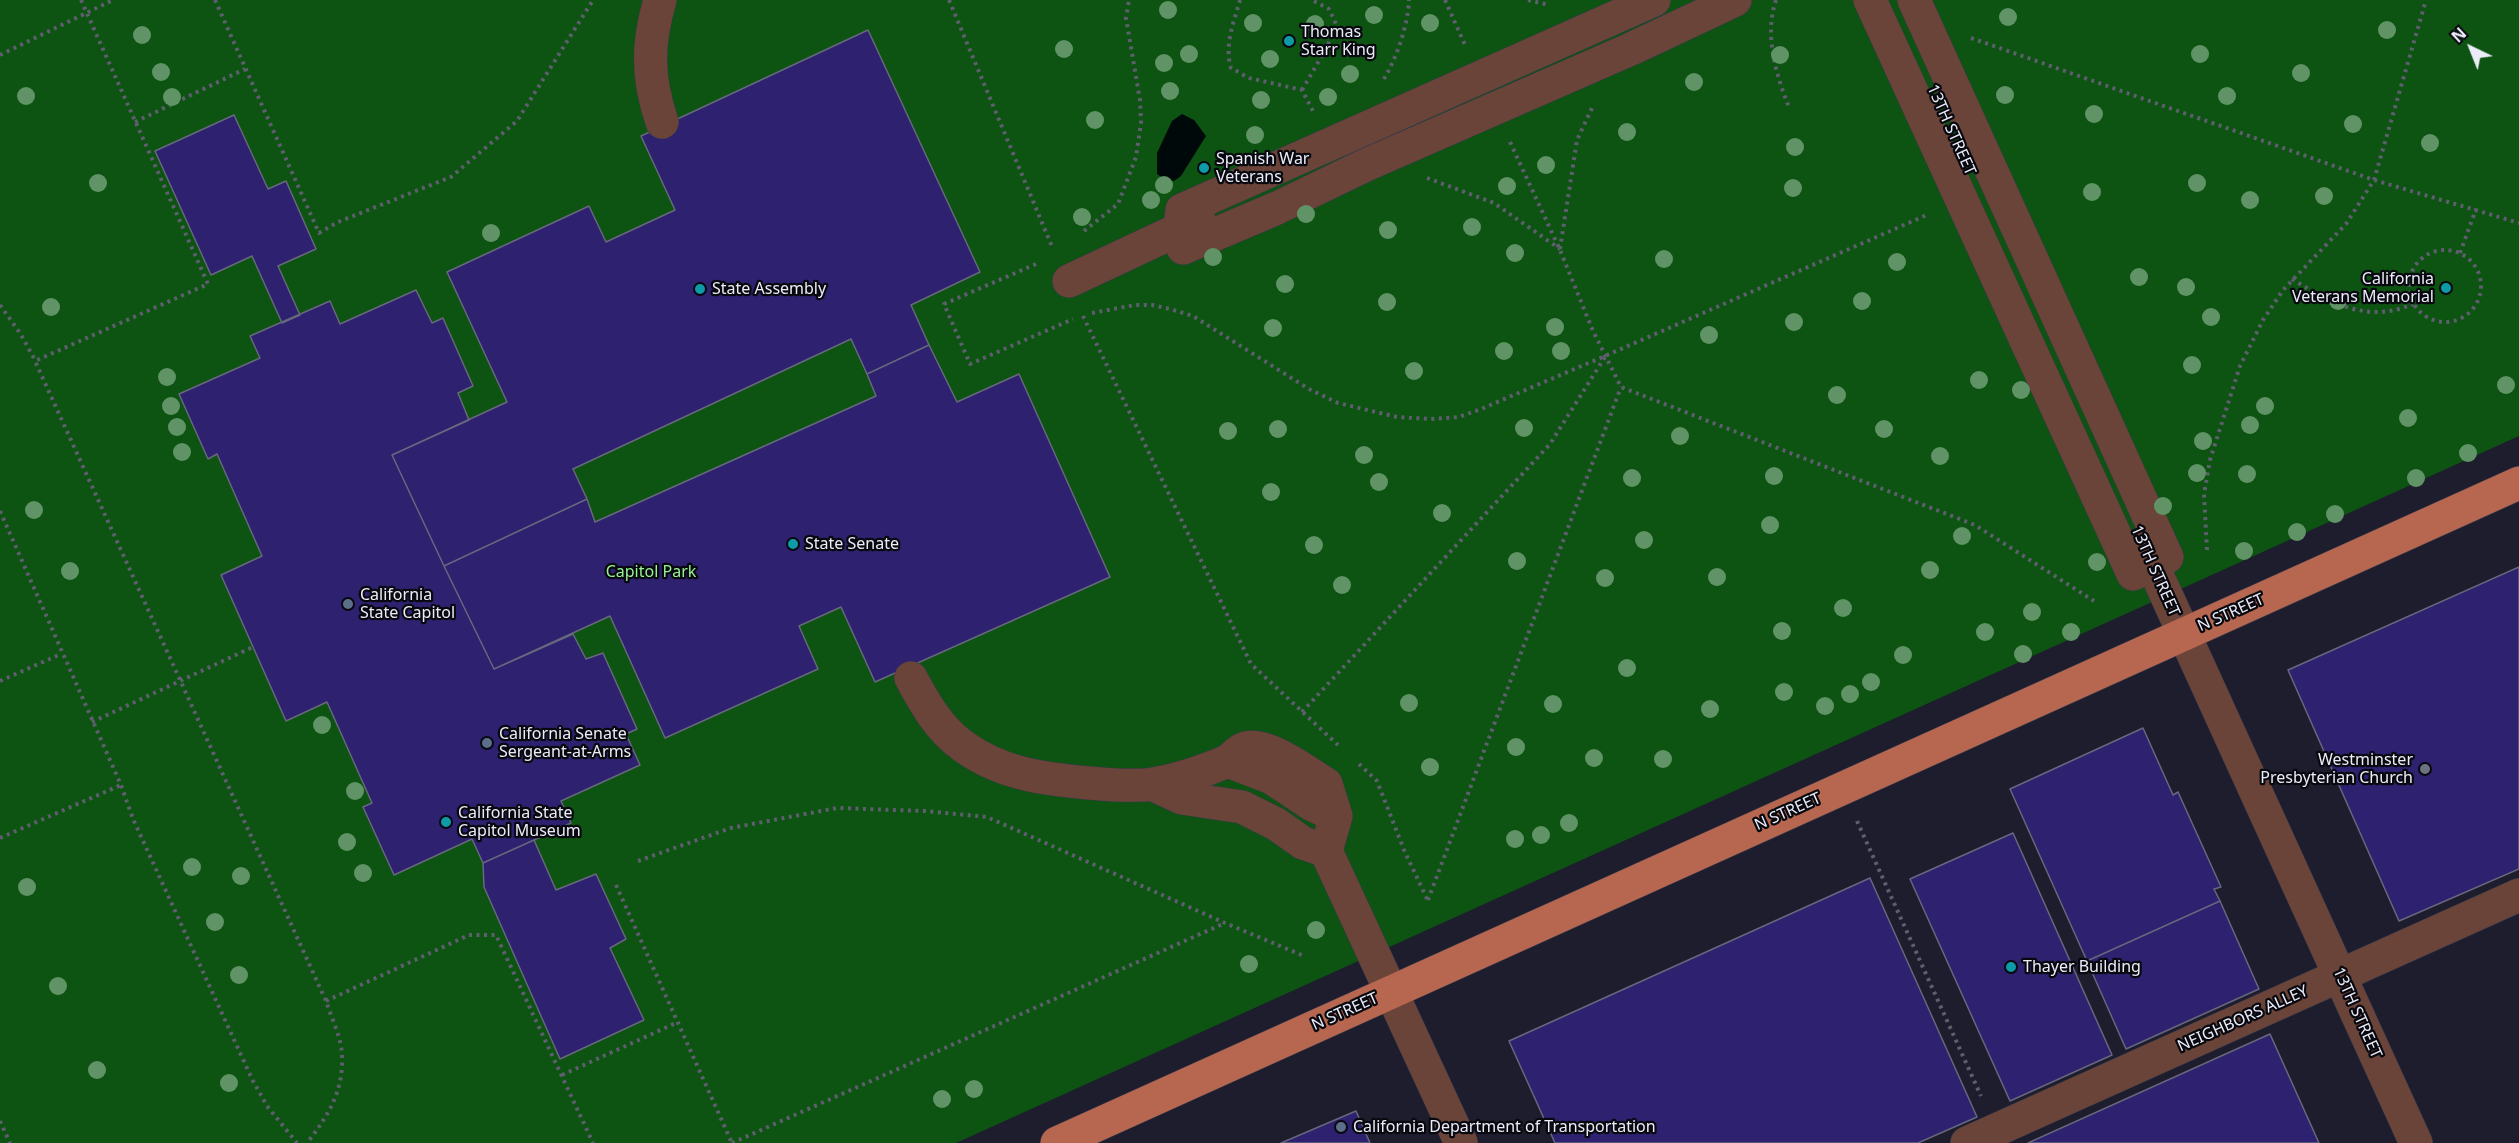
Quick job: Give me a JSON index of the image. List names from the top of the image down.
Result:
{
  "streets": {
    "main road": ["N STREET"],
    "street": ["13TH STREET", "NEIGHBORS ALLEY"]
  },
  "crossings": [
    ["13TH STREET", "N STREET"],
    ["13TH STREET", "NEIGHBORS ALLEY"]
  ],
  "parks": ["Capitol Park"],
  "places": [
    "Thomas Starr King",
    "Spanish War Veterans",
    "California Veterans Memorial",
    "State Assembly",
    "State Senate",
    "California State Capitol",
    "California Senate Sergeant-at-Arms",
    "Westminster Presbyterian Church",
    "California State Capitol Museum",
    "Thayer Building",
    "California Department of Transportation"
  ],
  "north": "top left"
}
